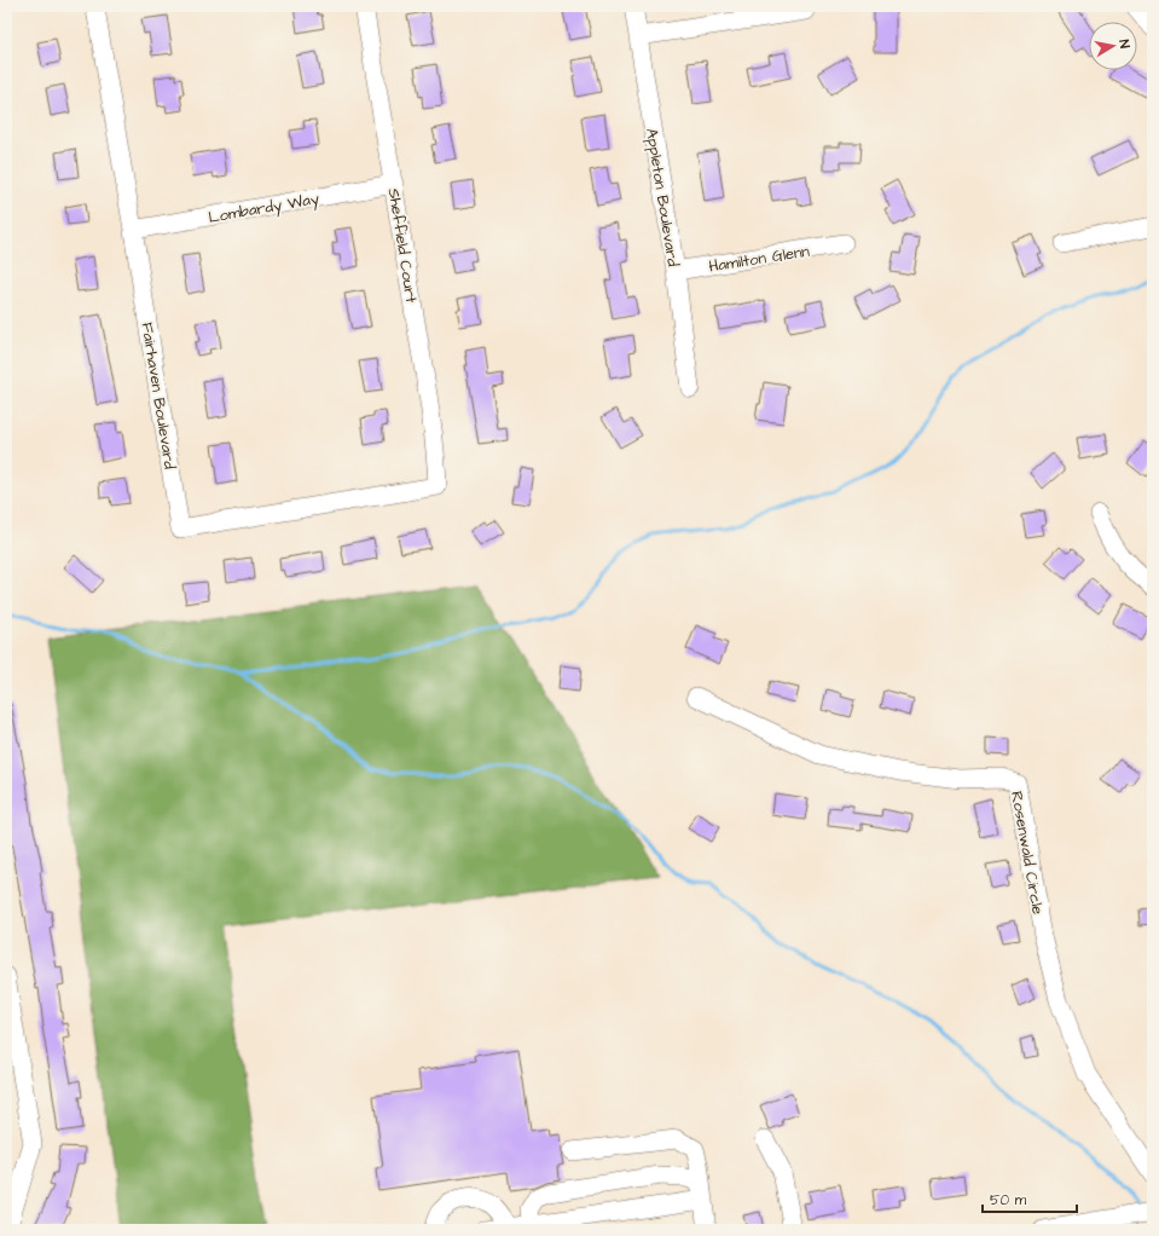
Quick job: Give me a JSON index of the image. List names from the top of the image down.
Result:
{
  "streets": {
    "street": [
      "Appleton Boulevard",
      "Lombardy Way",
      "Sheffield Court",
      "Hamilton Glenn",
      "Fairhaven Boulevard",
      "Rosenwald Circle"
    ]
  },
  "crossings": [
    ["Appleton Boulevard", "Hamilton Glenn"],
    ["Lombardy Way", "Sheffield Court"],
    ["Lombardy Way", "Fairhaven Boulevard"],
    ["Sheffield Court", "Fairhaven Boulevard"]
  ],
  "scale_bar": "50 m",
  "north": "right"
}
